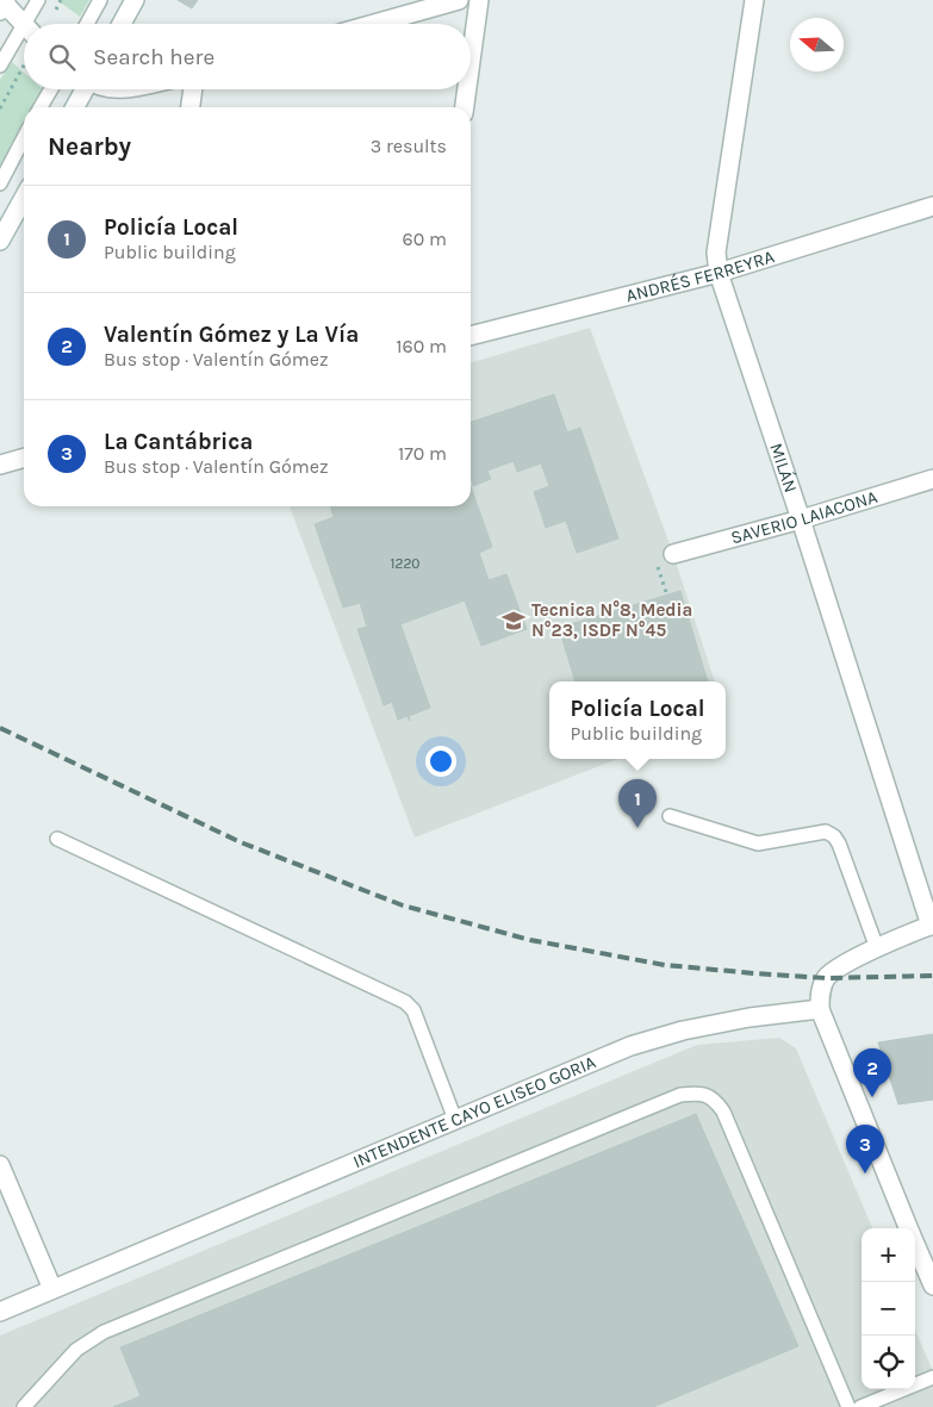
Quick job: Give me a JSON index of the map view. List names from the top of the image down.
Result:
{
  "streets": {
    "street": [
      "ANDRÉS FERREYRA",
      "MILÁN",
      "SAVERIO LAIACONA",
      "INTENDENTE CAYO ELISEO GORIA"
    ]
  },
  "crossings": [
    ["ANDRÉS FERREYRA", "MILÁN"],
    ["MILÁN", "SAVERIO LAIACONA"]
  ],
  "places": {
    "school or university": ["Tecnica N°8, Media N°23, ISDF N°45"]
  },
  "house_numbers": ["1220"],
  "north": "left",
  "page": {
    "search": "Search here",
    "heading": ["Nearby", "3 results"],
    "list": [
      {
        "mark": "1",
        "name": "Policía Local",
        "note": "Public building",
        "value": "60 m"
      },
      {
        "mark": "2",
        "name": "Valentín Gómez y La Vía",
        "note": "Bus stop · Valentín Gómez",
        "value": "160 m"
      },
      {
        "mark": "3",
        "name": "La Cantábrica",
        "note": "Bus stop · Valentín Gómez",
        "value": "170 m"
      }
    ],
    "popup": ["Policía Local", "Public building"],
    "pins": ["1", "2", "3"],
    "map_buttons": ["+", "−"]
  }
}
